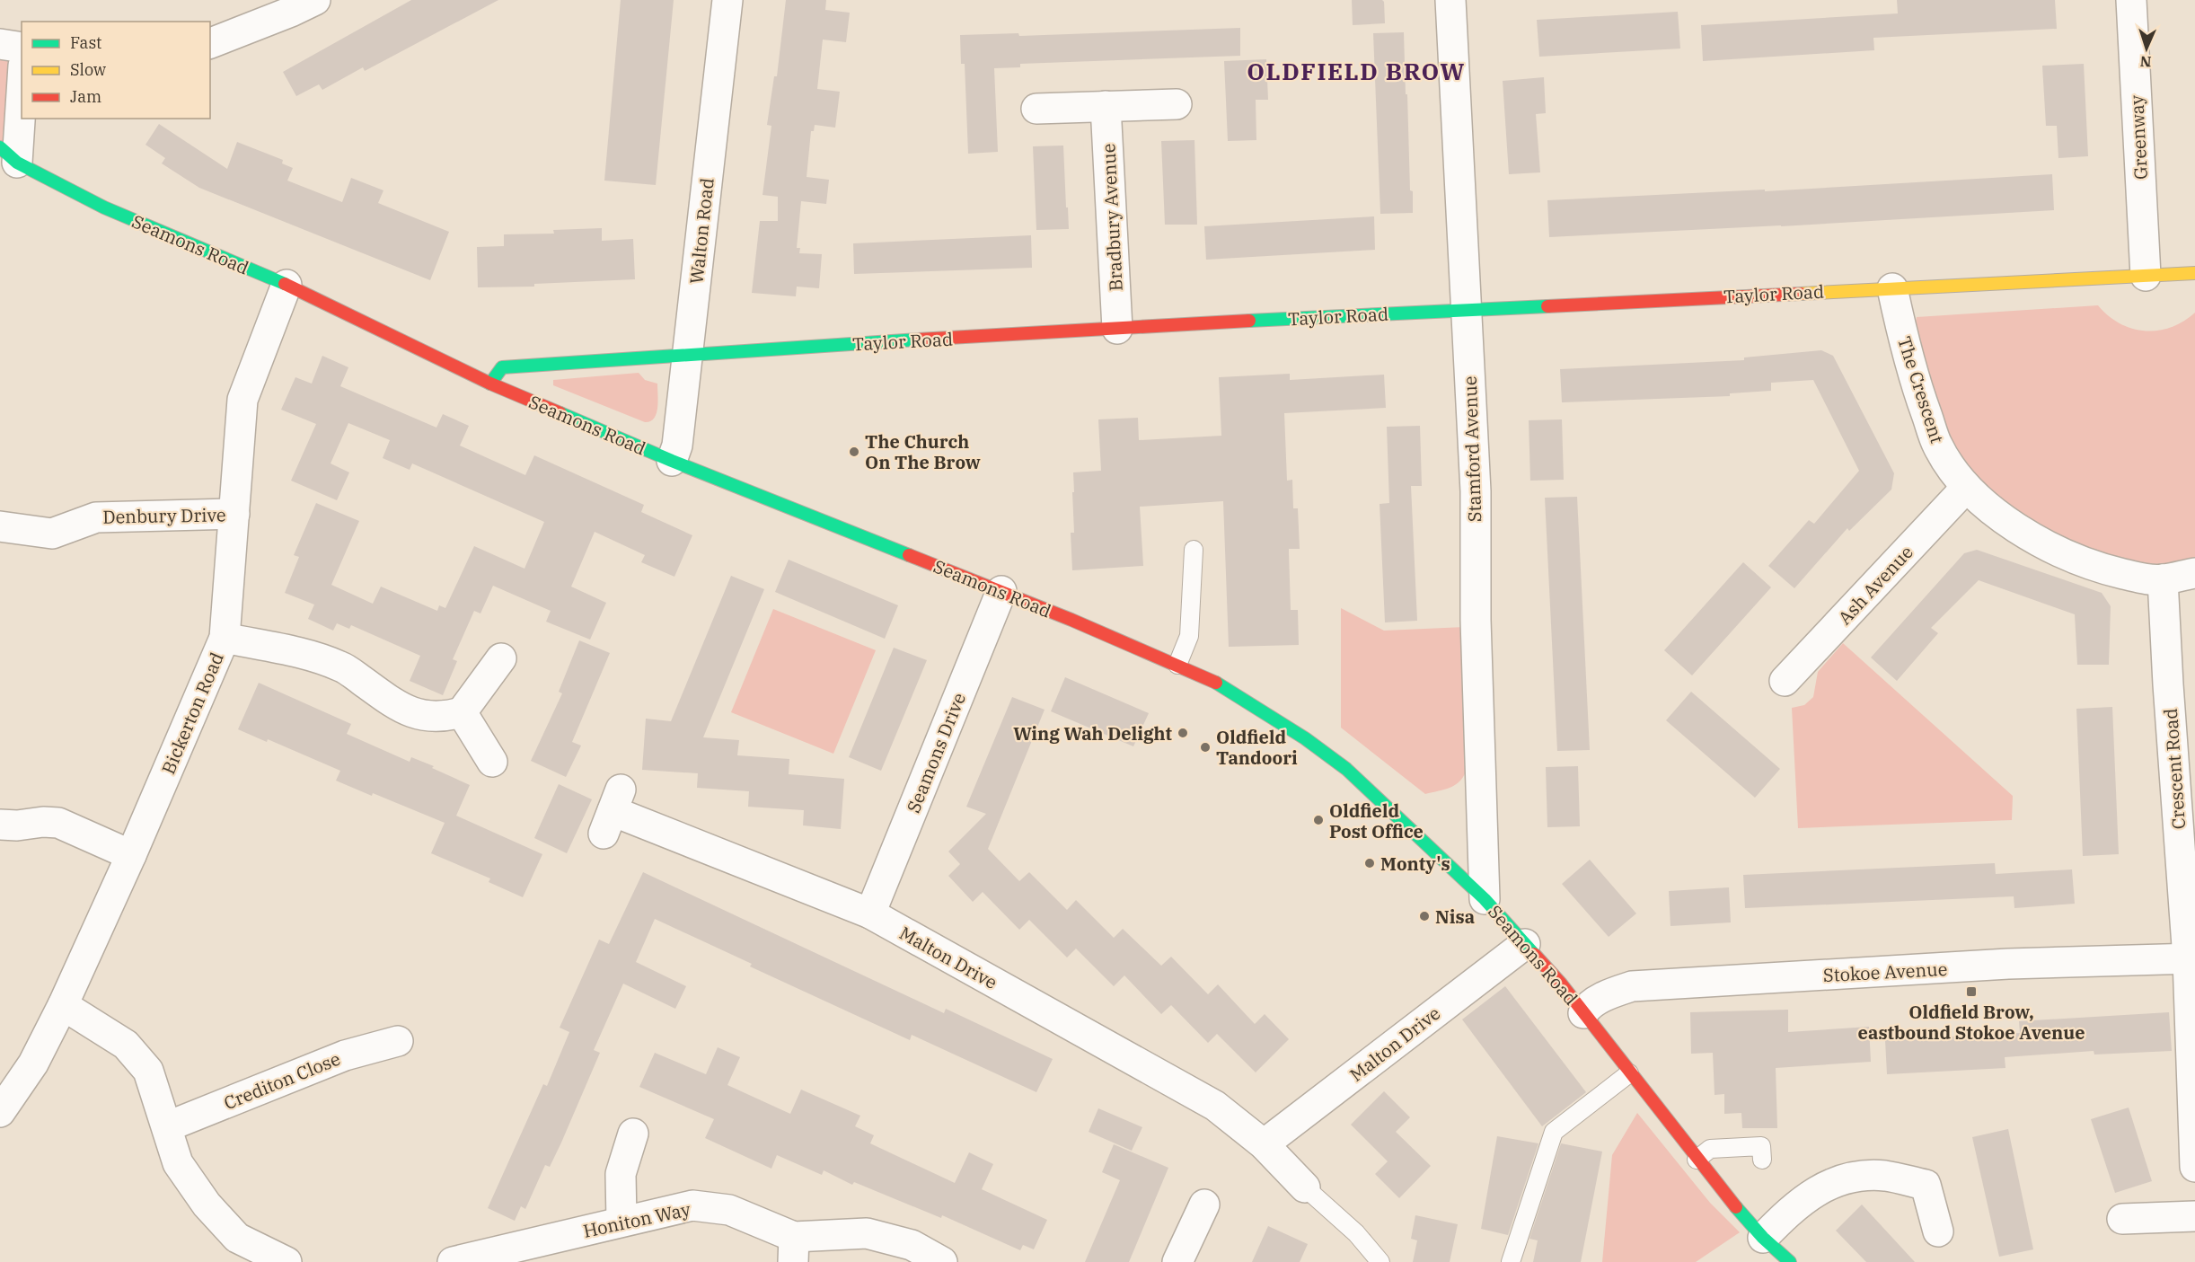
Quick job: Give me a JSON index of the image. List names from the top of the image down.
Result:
{
  "streets": {
    "street": [
      "Greenway",
      "Bradbury Avenue",
      "Walton Road",
      "Seamons Road",
      "Taylor Road",
      "The Crescent",
      "Stamford Avenue",
      "Denbury Drive",
      "Ash Avenue",
      "Bickerton Road",
      "Seamons Drive",
      "Crescent Road",
      "Malton Drive",
      "Stokoe Avenue",
      "Crediton Close",
      "Honiton Way"
    ]
  },
  "crossings": [
    ["Greenway", "Taylor Road"],
    ["Bradbury Avenue", "Taylor Road"],
    ["Walton Road", "Seamons Road"],
    ["Walton Road", "Taylor Road"],
    ["Seamons Road", "Taylor Road"],
    ["Seamons Road", "Stamford Avenue"],
    ["Seamons Road", "Bickerton Road"],
    ["Seamons Road", "Seamons Drive"],
    ["Seamons Road", "Malton Drive"],
    ["Seamons Road", "Stokoe Avenue"],
    ["Taylor Road", "The Crescent"],
    ["Taylor Road", "Stamford Avenue"],
    ["The Crescent", "Ash Avenue"],
    ["The Crescent", "Crescent Road"],
    ["Denbury Drive", "Bickerton Road"],
    ["Seamons Drive", "Malton Drive"],
    ["Crescent Road", "Stokoe Avenue"]
  ],
  "districts": ["OLDFIELD BROW"],
  "places": {
    "other": [
      "The Church On The Brow",
      "Wing Wah Delight",
      "Oldfield Tandoori",
      "Oldfield Post Office",
      "Monty's",
      "Nisa"
    ],
    "transit": ["Oldfield Brow, eastbound Stokoe Avenue"]
  },
  "legend": ["Fast", "Slow", "Jam"],
  "north": "bottom"
}
